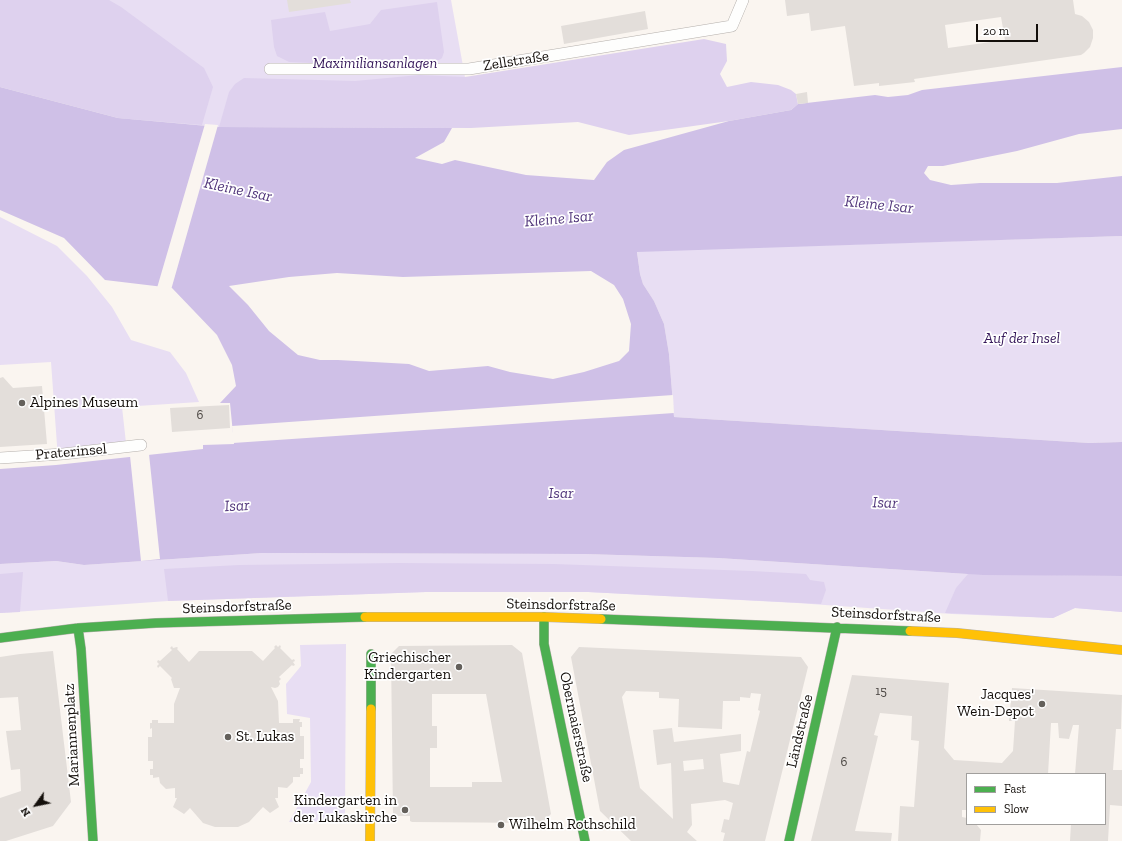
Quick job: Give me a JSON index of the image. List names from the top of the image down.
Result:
{
  "streets": {
    "main road": [
      "Steinsdorfstraße",
      "Obermaierstraße",
      "Ländstraße",
      "Mariannenplatz"
    ],
    "lane": ["Zellstraße", "Praterinsel"]
  },
  "crossings": [
    ["Steinsdorfstraße", "Obermaierstraße"],
    ["Steinsdorfstraße", "Ländstraße"],
    ["Steinsdorfstraße", "Mariannenplatz"]
  ],
  "water": ["Kleine Isar", "Isar"],
  "parks": ["Maximiliansanlagen", "Auf der Insel"],
  "places": [
    "Alpines Museum",
    "Griechischer Kindergarten",
    "Jacques' Wein-Depot",
    "St. Lukas",
    "Kindergarten in der Lukaskirche",
    "Wilhelm Rothschild"
  ],
  "house_numbers": ["6", "15", "6"],
  "legend": ["Fast", "Slow"],
  "scale_bar": "20 m",
  "north": "bottom left"
}
